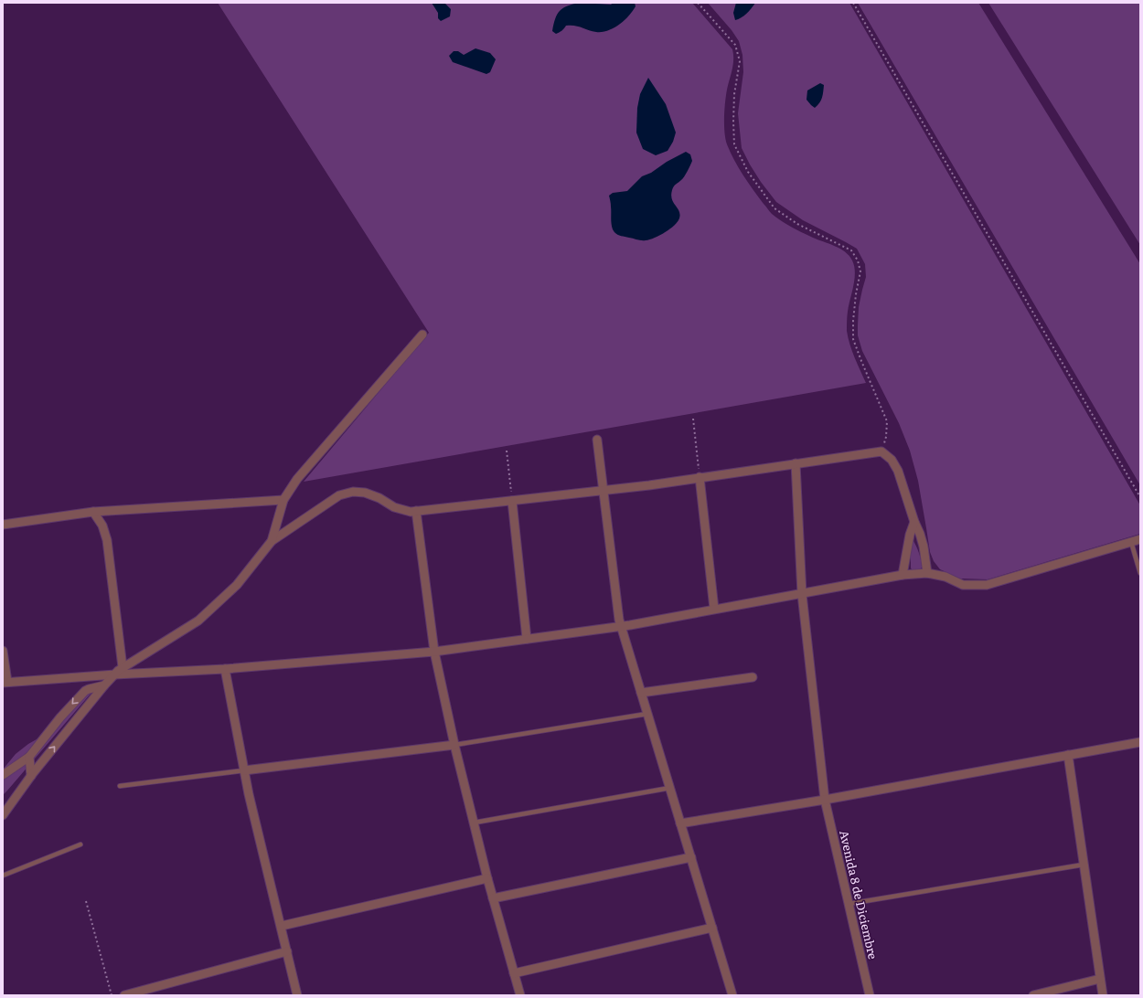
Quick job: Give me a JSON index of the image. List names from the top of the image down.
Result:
{
  "streets": {
    "street": ["Avenida 8 de Diciembre"]
  }
}
